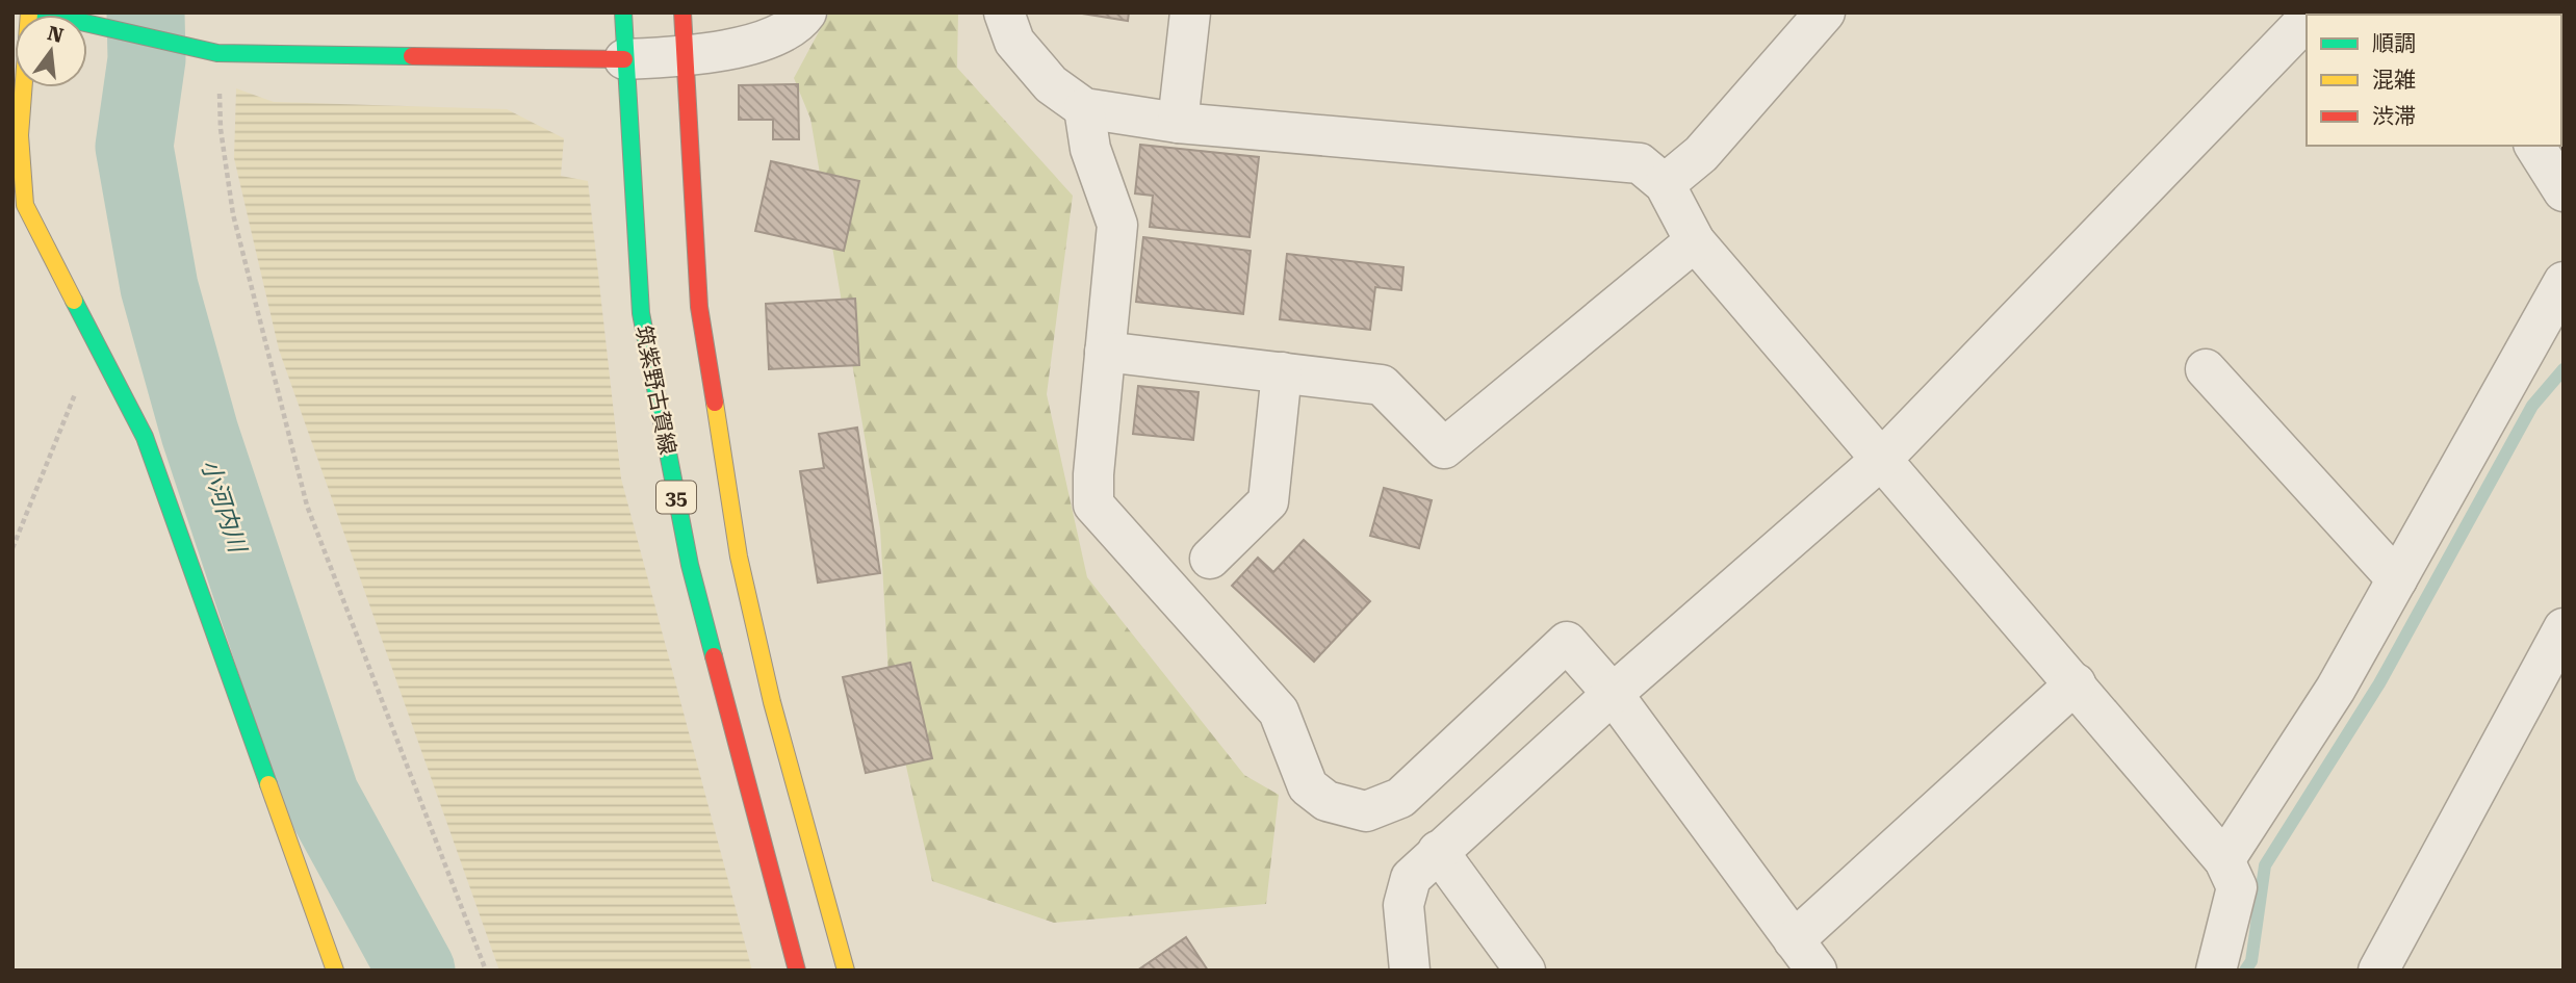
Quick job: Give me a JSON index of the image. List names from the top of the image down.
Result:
{
  "streets": {
    "main road": ["筑紫野古賀線", "35"]
  },
  "water": ["小河内川"],
  "legend": ["順調", "混雑", "渋滞"],
  "north": "top"
}
